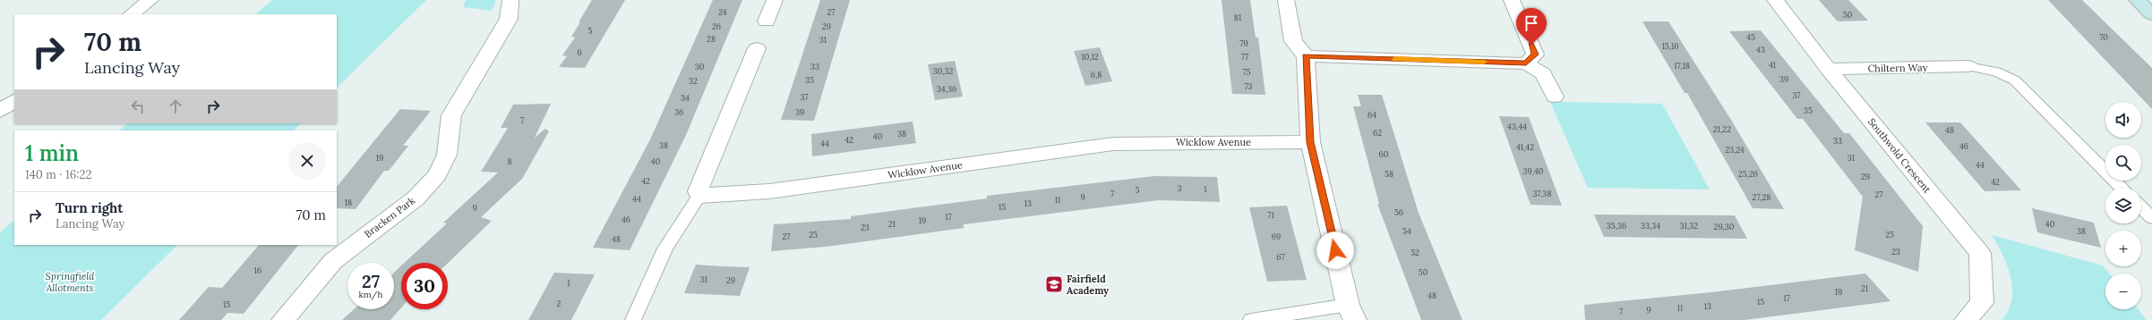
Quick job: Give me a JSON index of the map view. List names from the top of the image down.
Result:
{
  "streets": {
    "street": [
      "Chiltern Way",
      "Wicklow Avenue",
      "Southwold Crescent",
      "Bracken Park"
    ]
  },
  "crossings": [
    ["Chiltern Way", "Southwold Crescent"]
  ],
  "parks": ["Springfield Allotments"],
  "places": {
    "school or university": ["Fairfield Academy"]
  },
  "house_numbers": [
    "24",
    "27",
    "50",
    "81",
    "26",
    "29",
    "5",
    "45",
    "70",
    "28",
    "31",
    "79",
    "15,16",
    "43",
    "6",
    "10,12",
    "77",
    "41",
    "17,18",
    "30",
    "33",
    "30,32",
    "75",
    "6,8",
    "39",
    "35",
    "32",
    "73",
    "34,36",
    "37",
    "37",
    "34",
    "35",
    "36",
    "39",
    "64",
    "7",
    "43,44",
    "21,22",
    "48",
    "62",
    "38",
    "40",
    "42",
    "33",
    "44",
    "38",
    "46",
    "41,42",
    "23,24",
    "60",
    "19",
    "31",
    "8",
    "40",
    "44",
    "39,40",
    "58",
    "25,26",
    "29",
    "42",
    "42",
    "3",
    "1",
    "5",
    "7",
    "37,38",
    "27",
    "9",
    "27,28",
    "44",
    "11",
    "18",
    "13",
    "15",
    "9",
    "56",
    "71",
    "17",
    "46",
    "19",
    "21",
    "40",
    "35,36",
    "33,34",
    "31,32",
    "29,30",
    "23",
    "54",
    "38",
    "25",
    "25",
    "27",
    "69",
    "48",
    "23",
    "52",
    "67",
    "16",
    "50",
    "31",
    "29",
    "1",
    "21",
    "19",
    "48",
    "17",
    "15",
    "2",
    "15",
    "13",
    "11",
    "9",
    "7"
  ],
  "page": {
    "turn": ["70 m", "Lancing Way"],
    "map_buttons": ["+", "−"],
    "heading": ["1 min", "140 m · 16:22"],
    "list": [
      {
        "name": "Turn right",
        "note": "Lancing Way",
        "value": "70 m"
      }
    ],
    "speed": "27 km/h",
    "limit": "30"
  }
}
